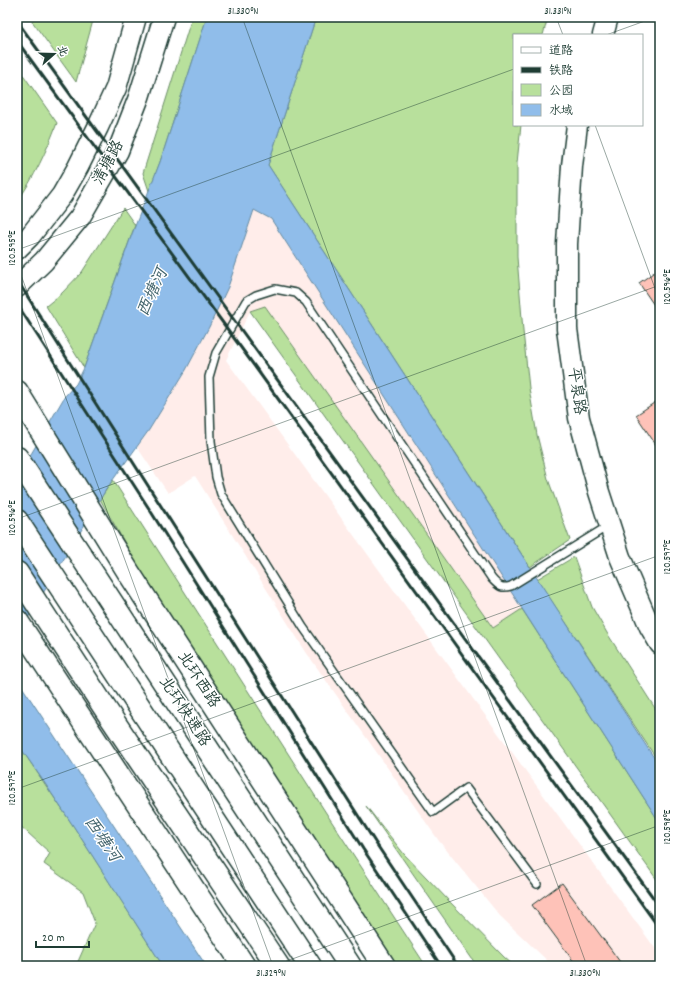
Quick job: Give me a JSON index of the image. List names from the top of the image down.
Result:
{
  "streets": {
    "main road": [
      "清塘路",
      "平泉路",
      "北环西路",
      "北环快速路"
    ]
  },
  "water": ["西塘河"],
  "legend": [
    "道路",
    "铁路",
    "公园",
    "水域"
  ],
  "scale_bar": "20 m",
  "north": "right",
  "coordinates": [
    "31.330°N",
    "31.331°N",
    "120.595°E",
    "120.596°E",
    "120.597°E",
    "120.598°E",
    "31.329°N"
  ]
}
